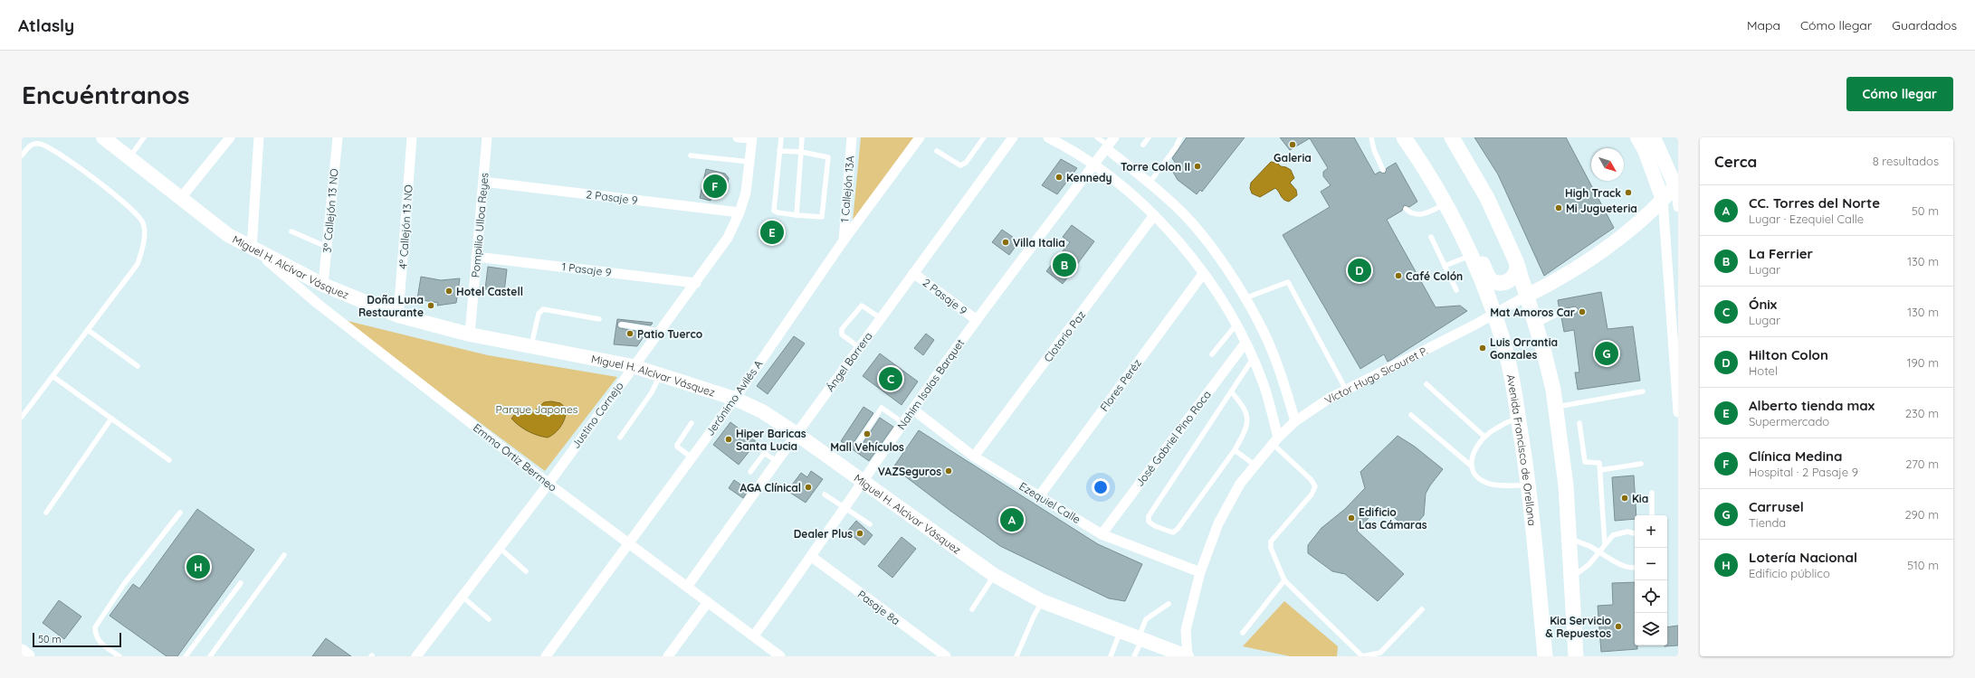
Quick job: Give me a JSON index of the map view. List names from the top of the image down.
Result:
{
  "streets": {
    "main road": ["Avenida Francisco de Orellana"],
    "street": [
      "1 Callejón 13A",
      "2 Pasaje 9",
      "3º Callejón 13 NO",
      "Pompilio Ulloa Reyes",
      "4º Callejón 13 NO",
      "Miguel H. Alcívar Vásquez",
      "1 Pasaje 9",
      "Clotario Paz",
      "Ángel Barrera",
      "Víctor Hugo Sicouret P.",
      "Nahim Isaías Barquet",
      "Flores Peréz",
      "Jerónimo Avilés A",
      "Justino Cornejo",
      "José Gabriel Pino Roca",
      "Emma Ortiz Bermeo",
      "Ezequiel Calle",
      "Pasaje 8a"
    ]
  },
  "crossings": [
    ["1 Callejón 13A", "Jerónimo Avilés A"],
    ["2 Pasaje 9", "Pompilio Ulloa Reyes"],
    ["2 Pasaje 9", "Ángel Barrera"],
    ["2 Pasaje 9", "Nahim Isaías Barquet"],
    ["2 Pasaje 9", "Justino Cornejo"],
    ["3º Callejón 13 NO", "Miguel H. Alcívar Vásquez"],
    ["Pompilio Ulloa Reyes", "Miguel H. Alcívar Vásquez"],
    ["Pompilio Ulloa Reyes", "1 Pasaje 9"],
    ["4º Callejón 13 NO", "Miguel H. Alcívar Vásquez"],
    ["Miguel H. Alcívar Vásquez", "Ángel Barrera"],
    ["Miguel H. Alcívar Vásquez", "Víctor Hugo Sicouret P."],
    ["Miguel H. Alcívar Vásquez", "Nahim Isaías Barquet"],
    ["Miguel H. Alcívar Vásquez", "Jerónimo Avilés A"],
    ["Miguel H. Alcívar Vásquez", "Justino Cornejo"],
    ["Miguel H. Alcívar Vásquez", "Emma Ortiz Bermeo"],
    ["1 Pasaje 9", "Justino Cornejo"],
    ["Clotario Paz", "Ezequiel Calle"],
    ["Ángel Barrera", "Emma Ortiz Bermeo"],
    ["Víctor Hugo Sicouret P.", "Avenida Francisco de Orellana"],
    ["Víctor Hugo Sicouret P.", "Ezequiel Calle"],
    ["Nahim Isaías Barquet", "Emma Ortiz Bermeo"],
    ["Nahim Isaías Barquet", "Ezequiel Calle"],
    ["Nahim Isaías Barquet", "Pasaje 8a"],
    ["Flores Peréz", "Ezequiel Calle"],
    ["Jerónimo Avilés A", "Emma Ortiz Bermeo"],
    ["Justino Cornejo", "Emma Ortiz Bermeo"],
    ["José Gabriel Pino Roca", "Ezequiel Calle"]
  ],
  "parks": ["Parque Japones"],
  "places": [
    "Galeria",
    "Torre Colon II",
    "Kennedy",
    "High Track",
    "Mi Jugueteria",
    "Villa Italia",
    "Café Colón",
    "Hotel Castell",
    "Doña Luna Restaurante",
    "Mat Amoros Car",
    "Patio Tuerco",
    "Luis Orrantia Gonzales",
    "Mall Vehículos",
    "Hiper Baricas Santa Lucia",
    "VAZSeguros",
    "AGA Clínical",
    "Kia",
    "Edificio Las Cámaras",
    "Dealer Plus",
    "Kia Servicio & Repuestos"
  ],
  "scale_bar": "50 m",
  "north": "bottom right",
  "page": {
    "header": "Atlasly",
    "nav": ["Mapa", "Cómo llegar", "Guardados"],
    "buttons": "Cómo llegar",
    "title": "Encuéntranos",
    "heading": ["Cerca", "8 resultados"],
    "pins": [
      "F",
      "E",
      "B",
      "D",
      "G",
      "C",
      "A",
      "H"
    ],
    "list": [
      {
        "mark": "A",
        "name": "CC. Torres del Norte",
        "note": "Lugar · Ezequiel Calle",
        "value": "50 m"
      },
      {
        "mark": "B",
        "name": "La Ferrier",
        "note": "Lugar",
        "value": "130 m"
      },
      {
        "mark": "C",
        "name": "Ónix",
        "note": "Lugar",
        "value": "130 m"
      },
      {
        "mark": "D",
        "name": "Hilton Colon",
        "note": "Hotel",
        "value": "190 m"
      },
      {
        "mark": "E",
        "name": "Alberto tienda max",
        "note": "Supermercado",
        "value": "230 m"
      },
      {
        "mark": "F",
        "name": "Clínica Medina",
        "note": "Hospital · 2 Pasaje 9",
        "value": "270 m"
      },
      {
        "mark": "G",
        "name": "Carrusel",
        "note": "Tienda",
        "value": "290 m"
      },
      {
        "mark": "H",
        "name": "Lotería Nacional",
        "note": "Edificio público",
        "value": "510 m"
      }
    ],
    "map_buttons": ["+", "−"],
    "scale": "50 m"
  }
}
